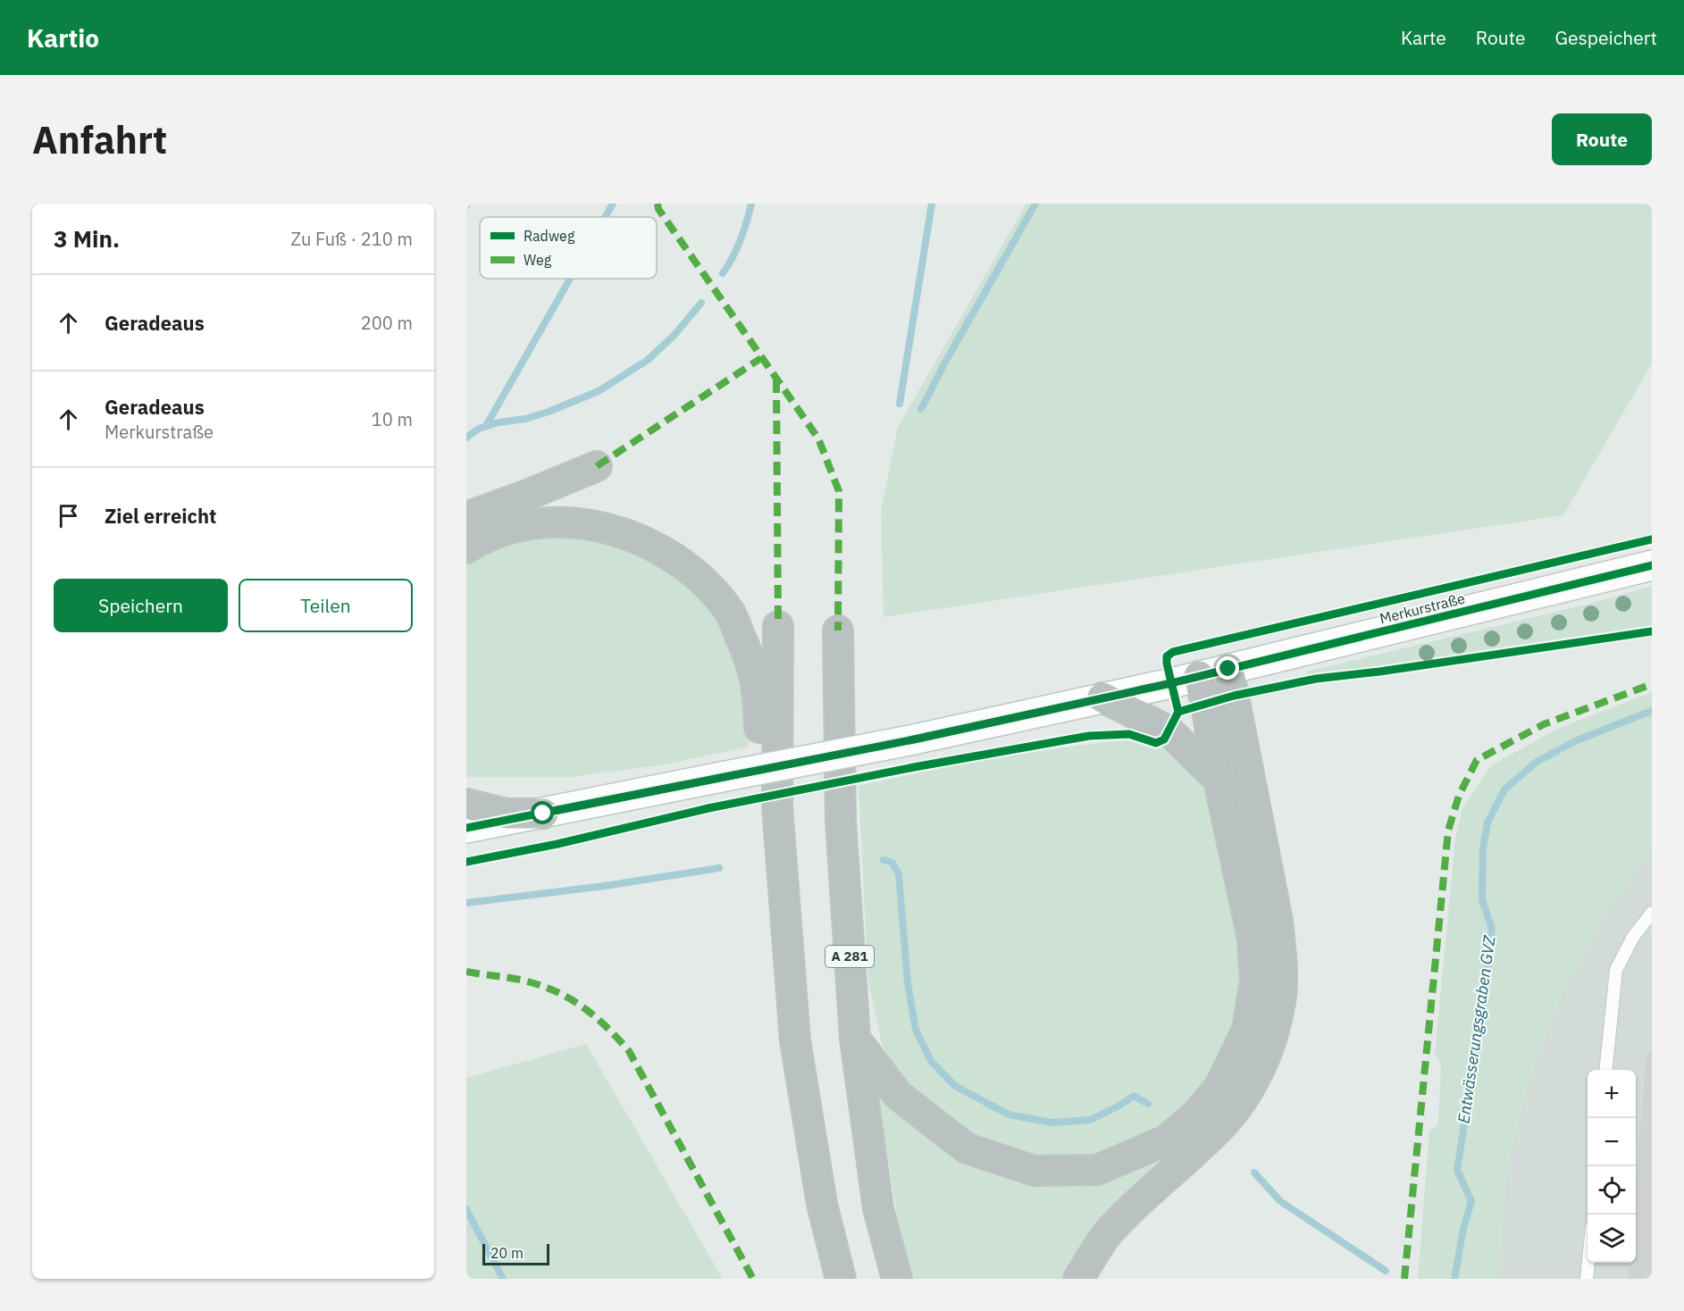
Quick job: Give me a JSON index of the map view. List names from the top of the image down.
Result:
{
  "streets": {
    "highway": ["A 281"],
    "street": ["Merkurstraße"]
  },
  "water": ["Entwässerungsgraben GVZ"],
  "legend": ["Radweg", "Weg"],
  "scale_bar": "20 m",
  "page": {
    "header": "Kartio",
    "nav": ["Karte", "Route", "Gespeichert"],
    "buttons": [
      "Route",
      ["Speichern", "Teilen"]
    ],
    "title": "Anfahrt",
    "heading": ["3 Min.", "Zu Fuß · 210 m"],
    "list": [
      ["Geradeaus", "200 m"],
      ["Geradeaus", "Merkurstraße", "10 m"],
      "Ziel erreicht"
    ],
    "map_buttons": ["+", "−"],
    "scale": "20 m"
  }
}
